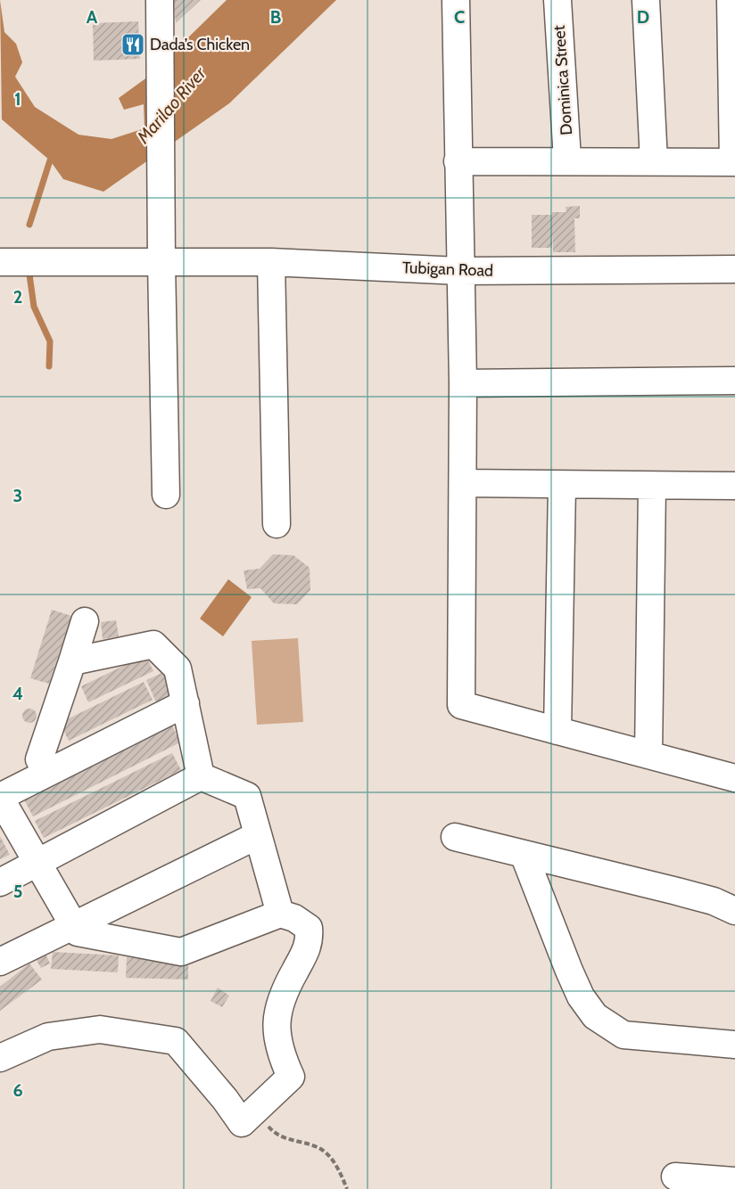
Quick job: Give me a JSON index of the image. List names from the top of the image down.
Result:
{
  "streets": {
    "street": ["Dominica Street", "Tubigan Road"]
  },
  "water": ["Marilao River"],
  "places": {
    "restaurant": ["Dada’s Chicken"]
  },
  "grid": {
    "columns": [
      "A",
      "B",
      "C",
      "D"
    ],
    "rows": [
      "1",
      "2",
      "3",
      "4",
      "5",
      "6"
    ]
  }
}
